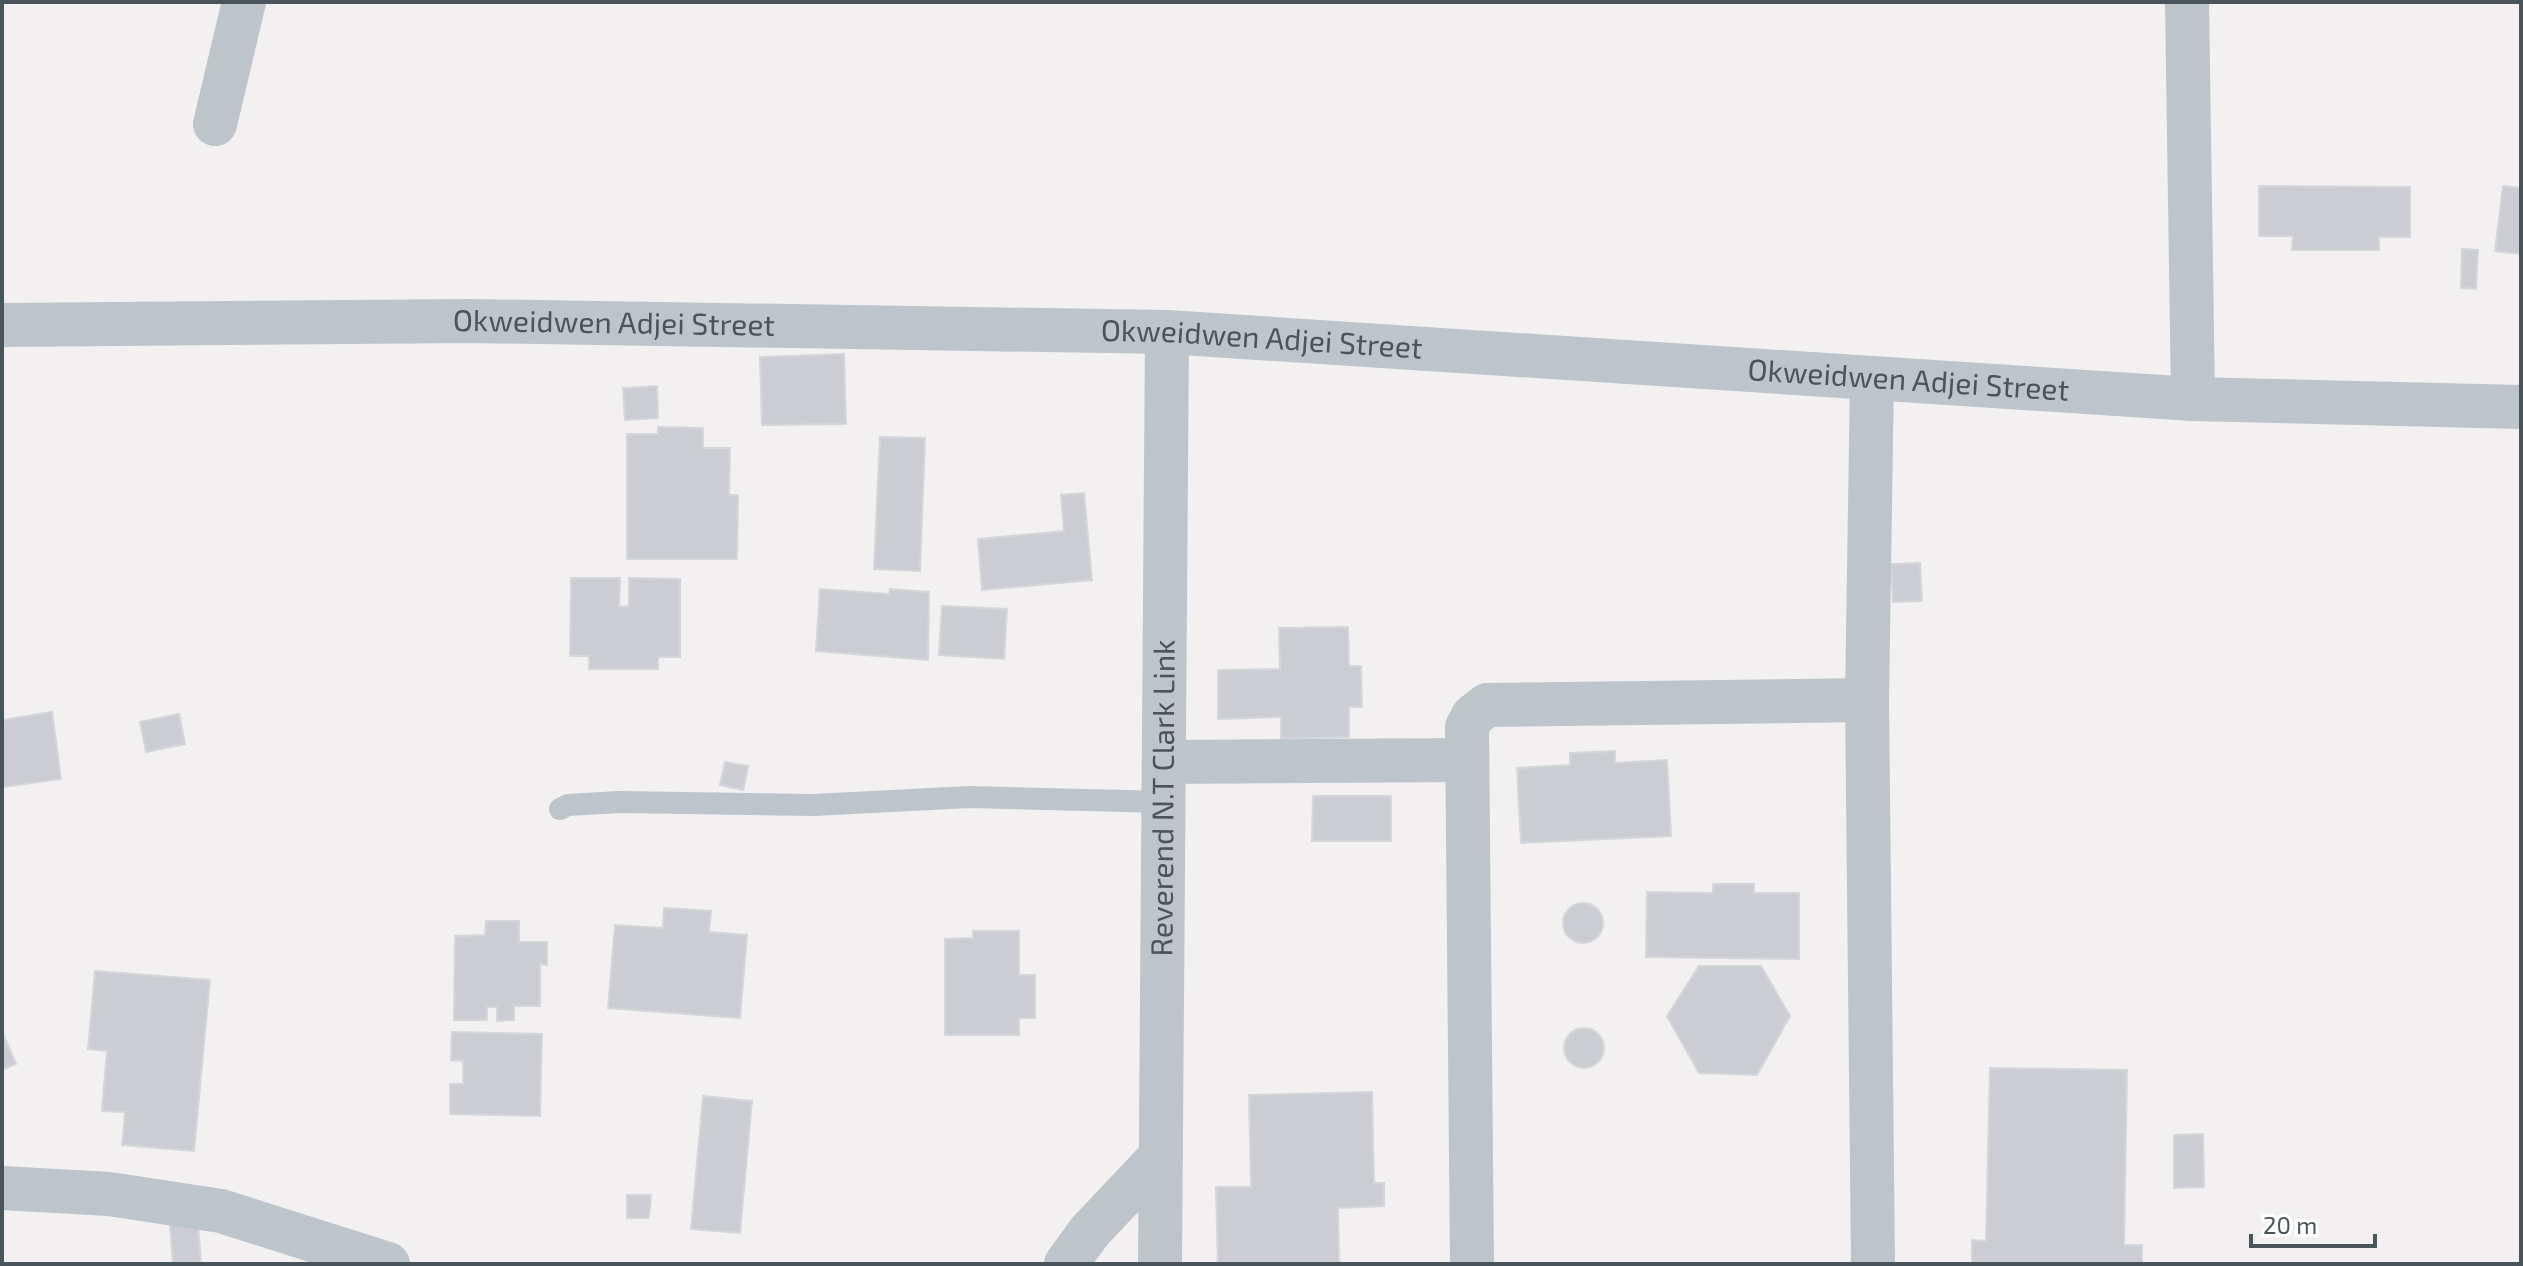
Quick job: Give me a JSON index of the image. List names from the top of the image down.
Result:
{
  "streets": {
    "street": ["Okweidwen Adjei Street", "Reverend N.T Clark Link"]
  },
  "crossings": [
    ["Okweidwen Adjei Street", "Reverend N.T Clark Link"]
  ],
  "scale_bar": "20 m"
}
